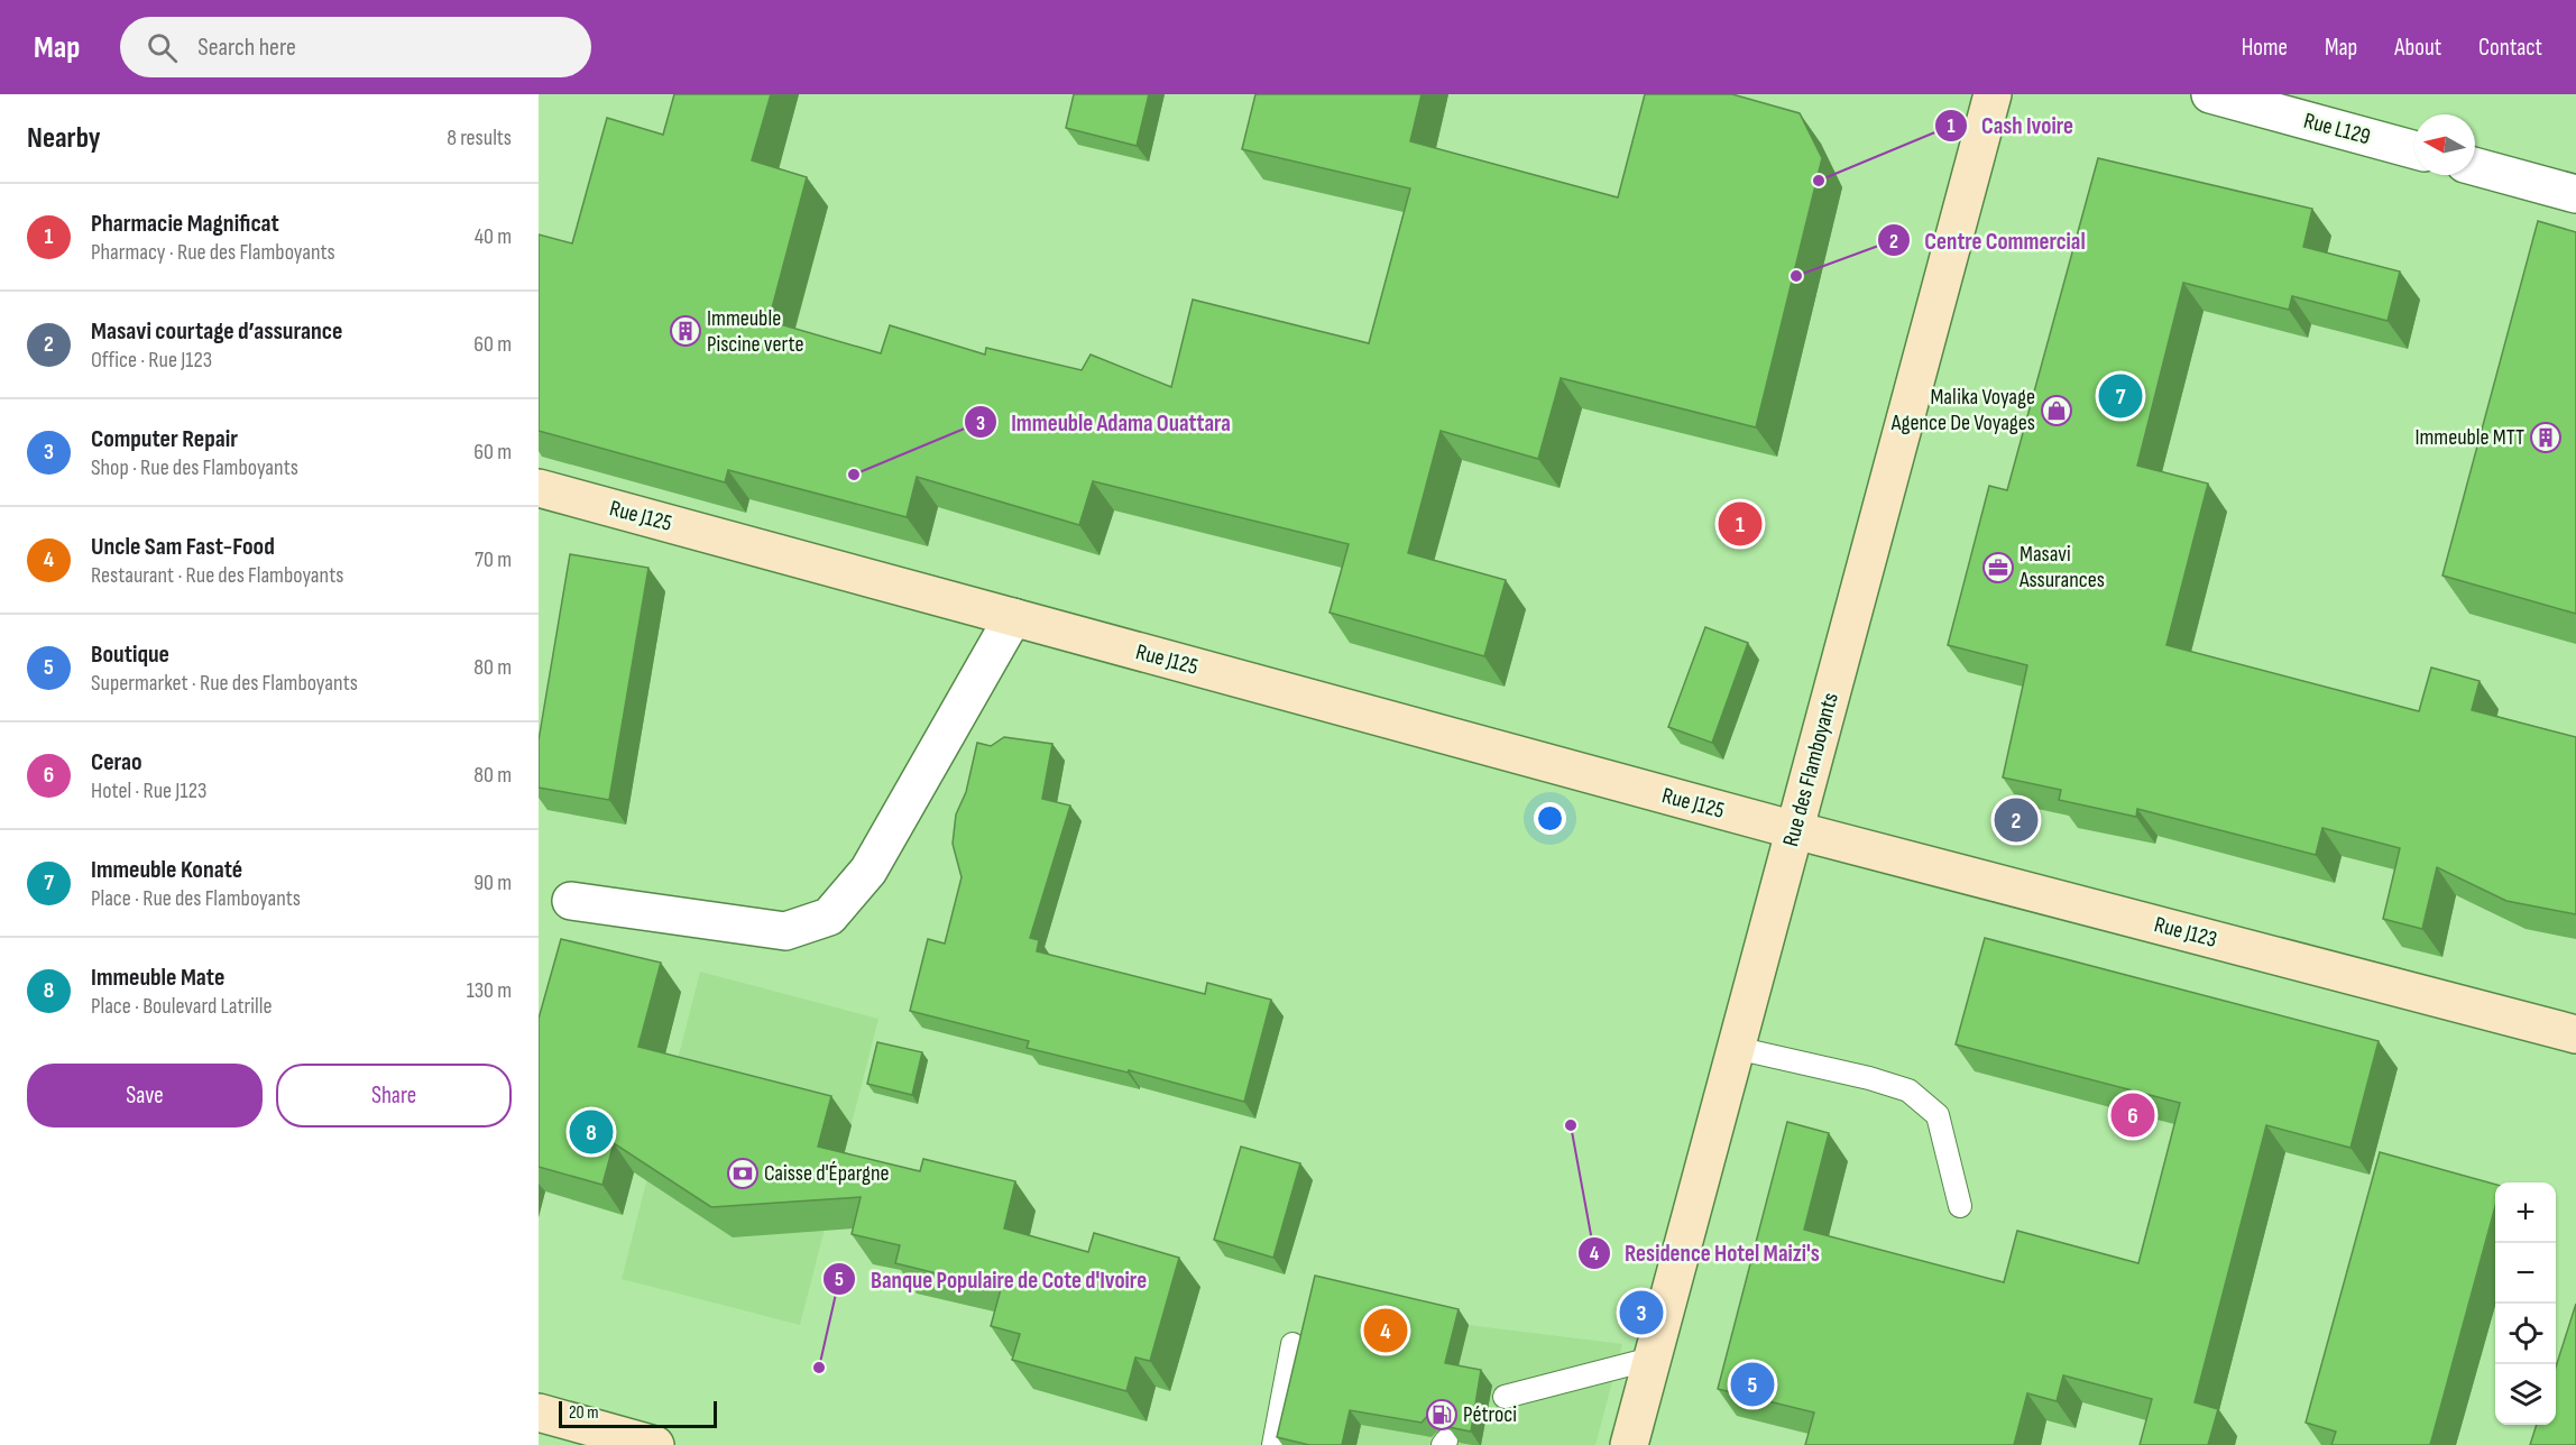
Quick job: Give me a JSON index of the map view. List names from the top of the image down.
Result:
{
  "streets": {
    "street": [
      "Rue L129",
      "Rue J125",
      "Rue des Flamboyants",
      "Rue J123"
    ]
  },
  "crossings": [
    ["Rue J125", "Rue des Flamboyants"],
    ["Rue J125", "Rue J123"],
    ["Rue des Flamboyants", "Rue J123"]
  ],
  "places": {
    "other": [
      "Cash Ivoire",
      "Centre Commercial",
      "Immeuble Adama Ouattara",
      "Residence Hotel Maizi's",
      "Banque Populaire de Cote d'Ivoire"
    ],
    "building": ["Immeuble Piscine verte", "Immeuble MTT"],
    "shop": ["Malika Voyage Agence De Voyages"],
    "office": ["Masavi Assurances"],
    "bank": ["Caisse d'Épargne"],
    "fuel station": ["Pétroci"]
  },
  "scale_bar": "20 m",
  "north": "left",
  "page": {
    "header": "Map",
    "search": "Search here",
    "nav": [
      "Home",
      "Map",
      "About",
      "Contact"
    ],
    "heading": ["Nearby", "8 results"],
    "list": [
      {
        "mark": "1",
        "name": "Pharmacie Magnificat",
        "note": "Pharmacy · Rue des Flamboyants",
        "value": "40 m"
      },
      {
        "mark": "2",
        "name": "Masavi courtage d’assurance",
        "note": "Office · Rue J123",
        "value": "60 m"
      },
      {
        "mark": "3",
        "name": "Computer Repair",
        "note": "Shop · Rue des Flamboyants",
        "value": "60 m"
      },
      {
        "mark": "4",
        "name": "Uncle Sam Fast-Food",
        "note": "Restaurant · Rue des Flamboyants",
        "value": "70 m"
      },
      {
        "mark": "5",
        "name": "Boutique",
        "note": "Supermarket · Rue des Flamboyants",
        "value": "80 m"
      },
      {
        "mark": "6",
        "name": "Cerao",
        "note": "Hotel · Rue J123",
        "value": "80 m"
      },
      {
        "mark": "7",
        "name": "Immeuble Konaté",
        "note": "Place · Rue des Flamboyants",
        "value": "90 m"
      },
      {
        "mark": "8",
        "name": "Immeuble Mate",
        "note": "Place · Boulevard Latrille",
        "value": "130 m"
      }
    ],
    "pins": [
      "7",
      "1",
      "2",
      "6",
      "8",
      "3",
      "4",
      "5"
    ],
    "buttons": ["Save", "Share"],
    "map_buttons": ["+", "−"],
    "scale": "20 m"
  }
}
